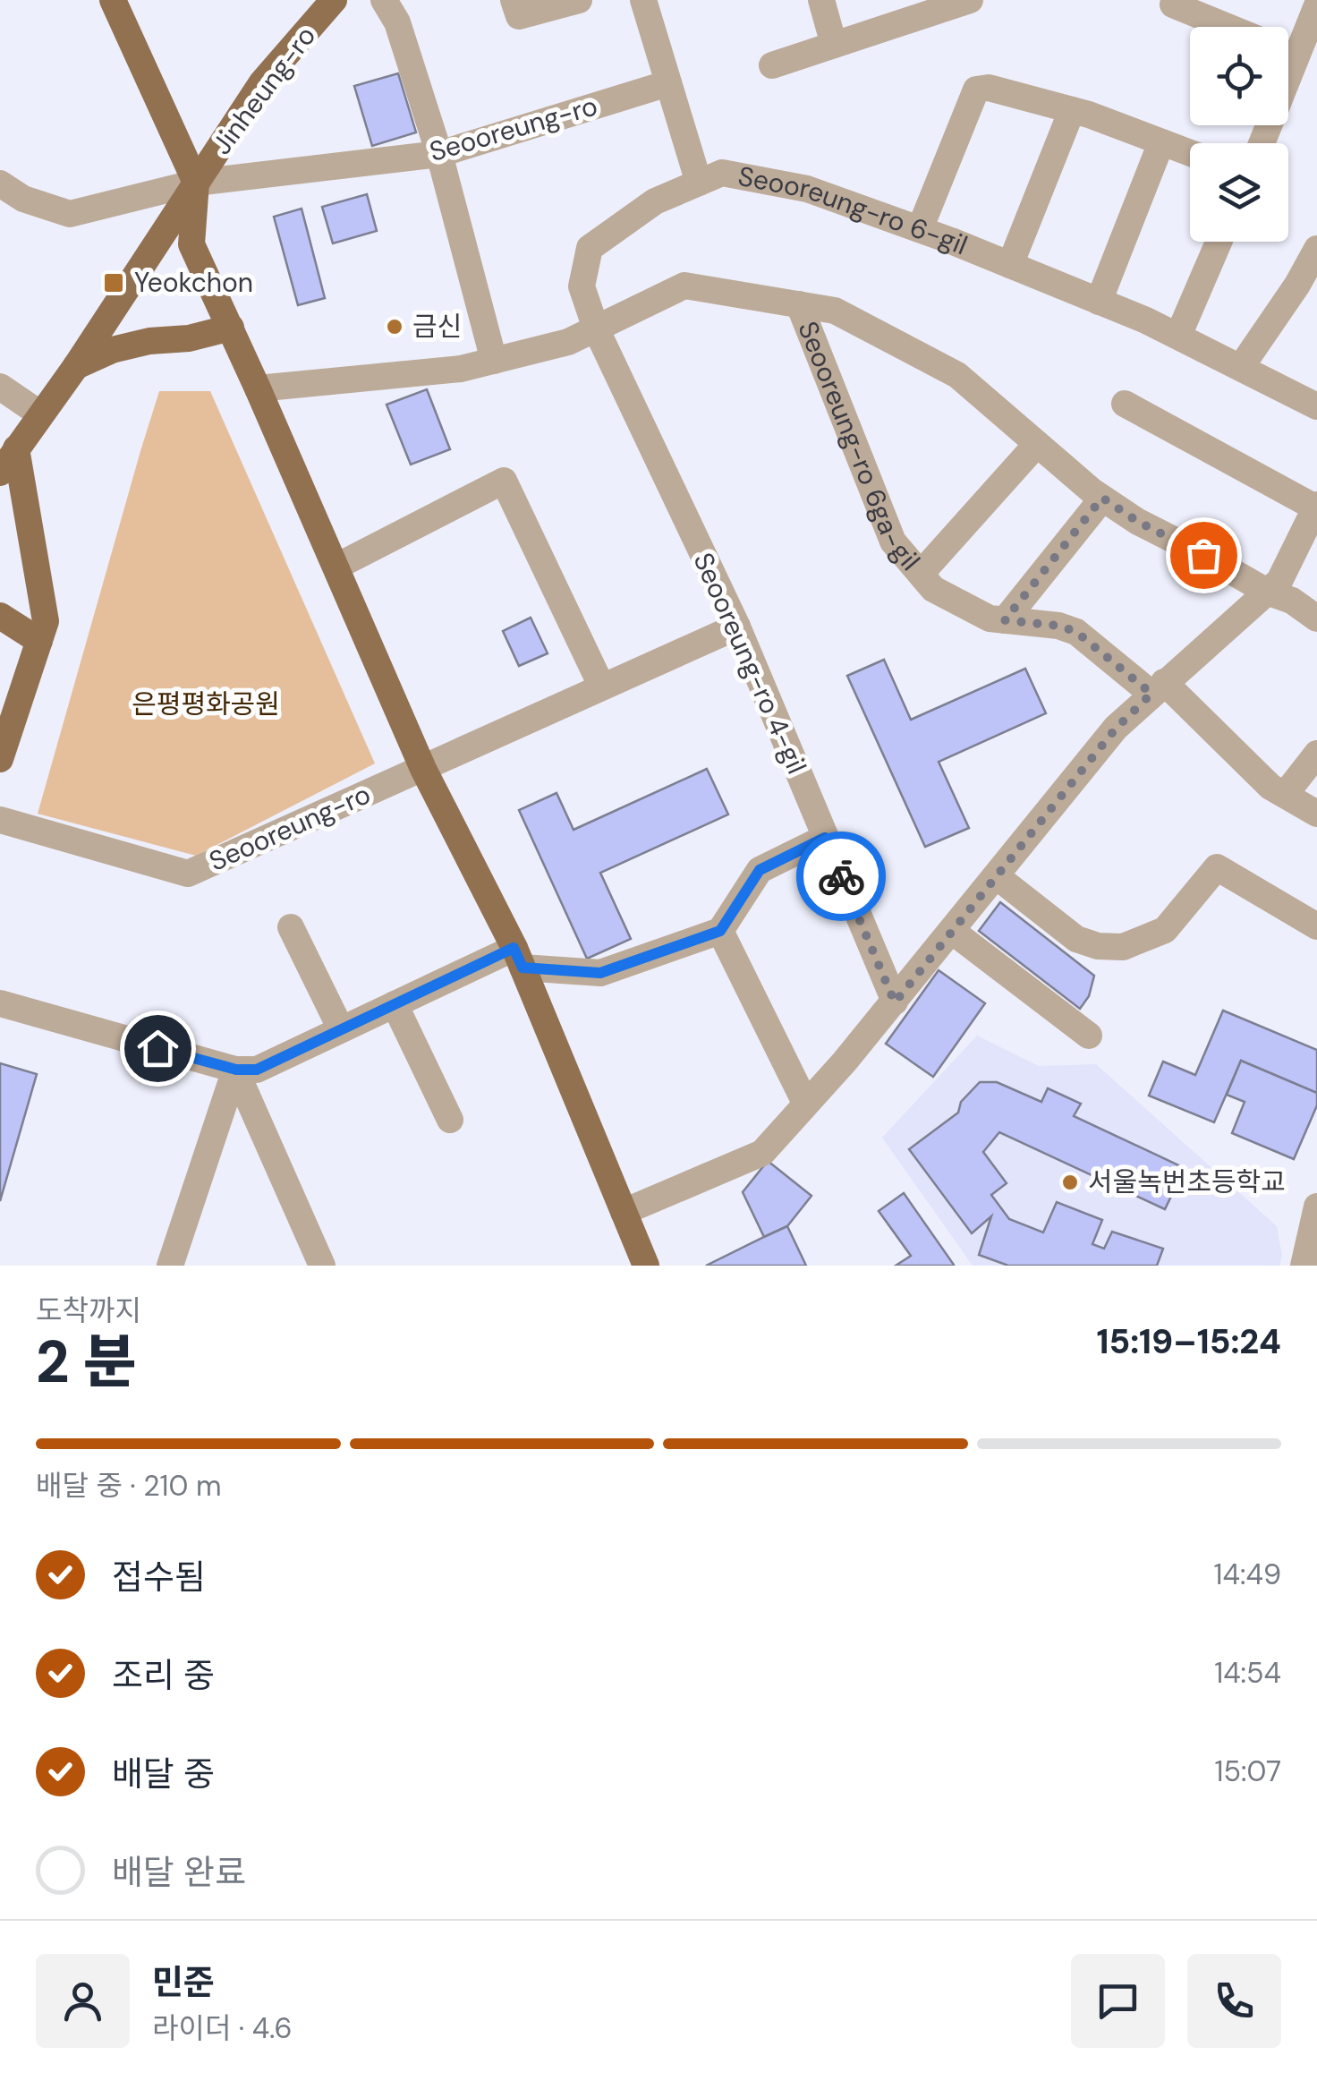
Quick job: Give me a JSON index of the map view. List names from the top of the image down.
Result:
{
  "streets": {
    "main road": ["Jinheung-ro"],
    "street": [
      "Seooreung-ro",
      "Seooreung-ro 6-gil",
      "Seooreung-ro 6ga-gil",
      "Seooreung-ro 4-gil"
    ]
  },
  "crossings": [
    ["Jinheung-ro", "Seooreung-ro"],
    ["Seooreung-ro", "Seooreung-ro 4-gil"],
    ["Seooreung-ro 6-gil", "Seooreung-ro 6ga-gil"],
    ["Seooreung-ro 6-gil", "Seooreung-ro 4-gil"],
    ["Seooreung-ro 6ga-gil", "Seooreung-ro 4-gil"]
  ],
  "parks": ["은평평화공원"],
  "places": {
    "transit": ["Yeokchon"],
    "other": ["금신", "서울녹번초등학교"]
  },
  "page": {
    "heading": ["2 분", "도착까지", "15:19–15:24"],
    "panel": ["민준", "라이더 · 4.6"],
    "bar": "배달 중 · 210 m",
    "list": [
      ["접수됨", "14:49"],
      ["조리 중", "14:54"],
      ["배달 중", "15:07"],
      "배달 완료"
    ]
  }
}
